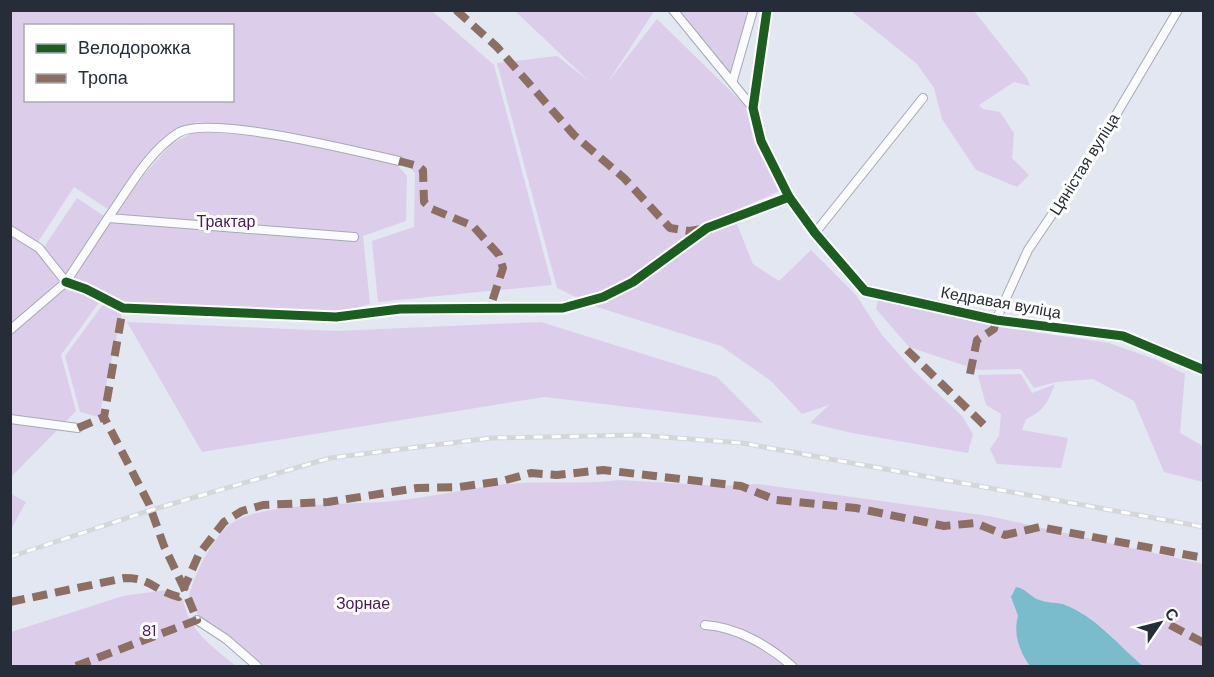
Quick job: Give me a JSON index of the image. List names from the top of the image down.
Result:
{
  "streets": {
    "street": ["Цяністая вуліца", "Кедравая вуліца"]
  },
  "crossings": [
    ["Цяністая вуліца", "Кедравая вуліца"]
  ],
  "parks": ["Трактар", "Зорнае", "81"],
  "legend": ["Велодорожка", "Тропа"],
  "north": "top right"
}
